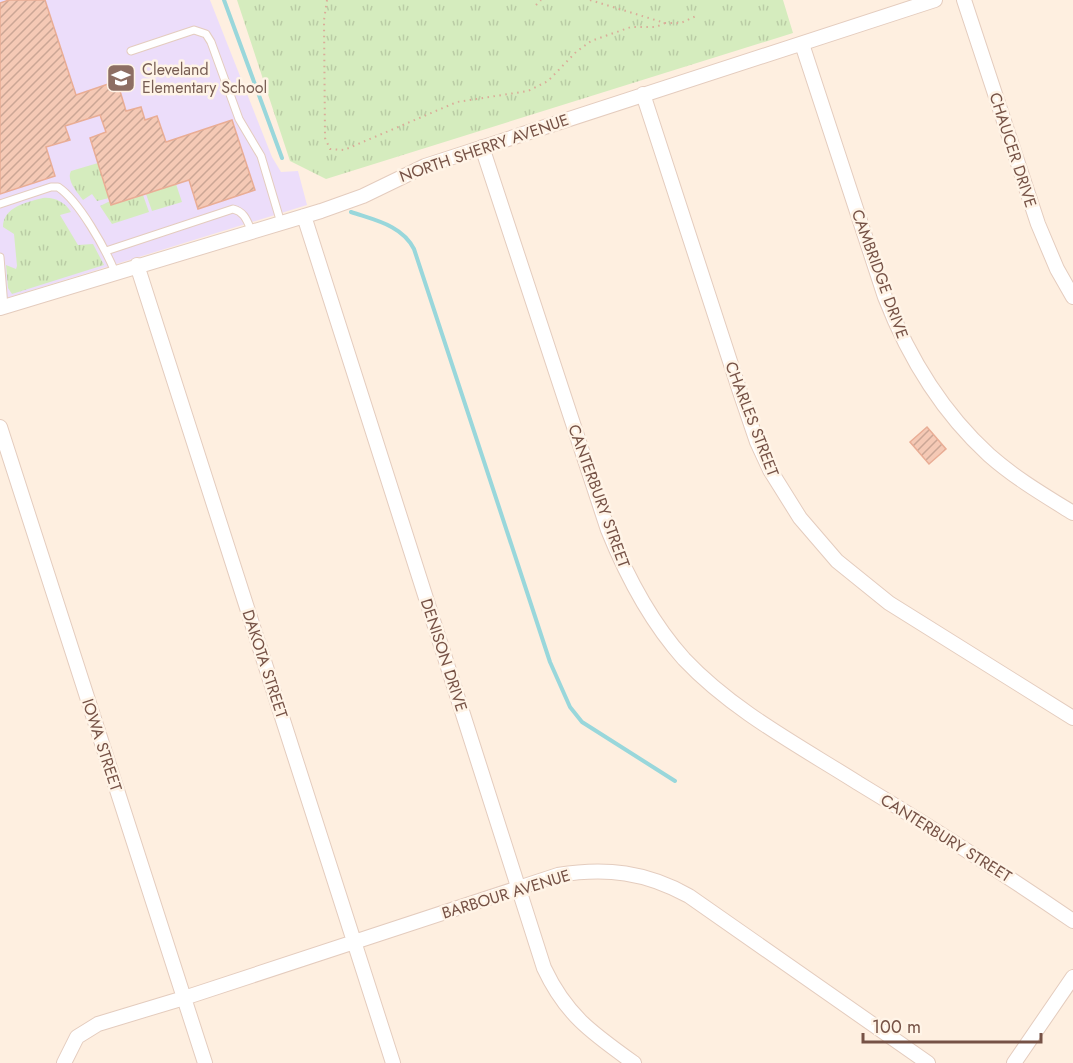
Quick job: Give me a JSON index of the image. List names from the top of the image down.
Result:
{
  "streets": {
    "street": [
      "NORTH SHERRY AVENUE",
      "CHAUCER DRIVE",
      "CAMBRIDGE DRIVE",
      "CHARLES STREET",
      "CANTERBURY STREET",
      "DENISON DRIVE",
      "DAKOTA STREET",
      "IOWA STREET",
      "BARBOUR AVENUE"
    ]
  },
  "crossings": [
    ["NORTH SHERRY AVENUE", "CAMBRIDGE DRIVE"],
    ["NORTH SHERRY AVENUE", "CHARLES STREET"],
    ["NORTH SHERRY AVENUE", "CANTERBURY STREET"],
    ["NORTH SHERRY AVENUE", "DENISON DRIVE"],
    ["NORTH SHERRY AVENUE", "DAKOTA STREET"],
    ["DENISON DRIVE", "BARBOUR AVENUE"],
    ["DAKOTA STREET", "BARBOUR AVENUE"],
    ["IOWA STREET", "BARBOUR AVENUE"]
  ],
  "places": {
    "school or university": ["Cleveland Elementary School"]
  },
  "scale_bar": "100 m"
}
